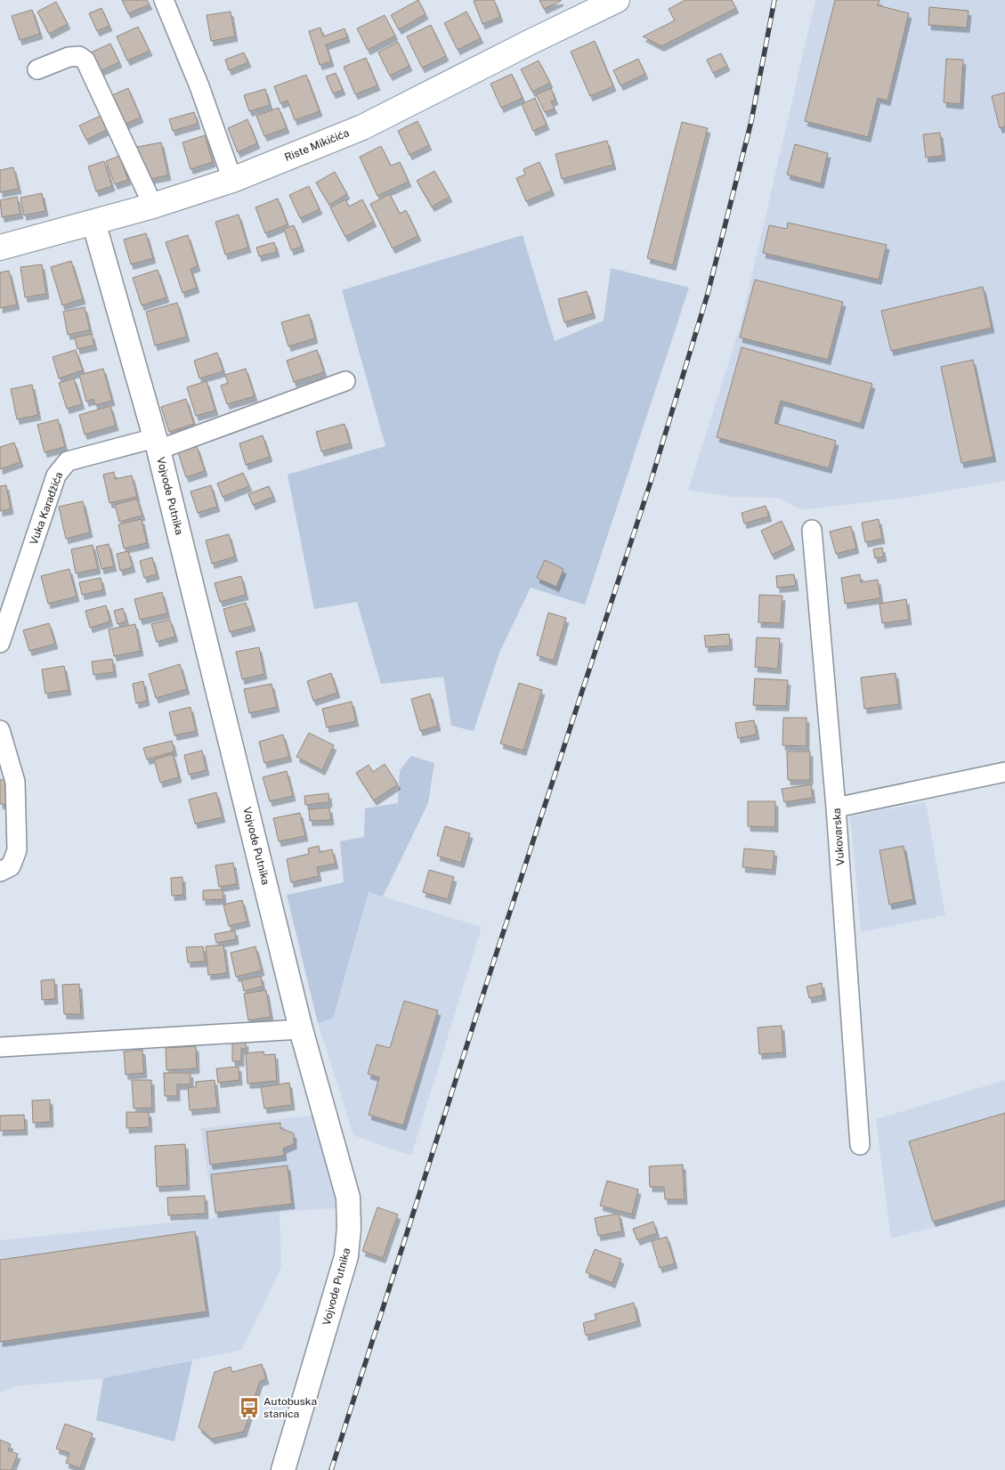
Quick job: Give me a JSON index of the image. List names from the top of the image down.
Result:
{
  "streets": {
    "main road": ["Riste Mikičića"],
    "street": ["Vojvode Putnika", "Vuka Karadžića", "Vukovarska"]
  },
  "crossings": [
    ["Riste Mikičića", "Vojvode Putnika"],
    ["Vojvode Putnika", "Vuka Karadžića"]
  ],
  "places": {
    "bus stop": ["Autobuska stanica"]
  }
}
